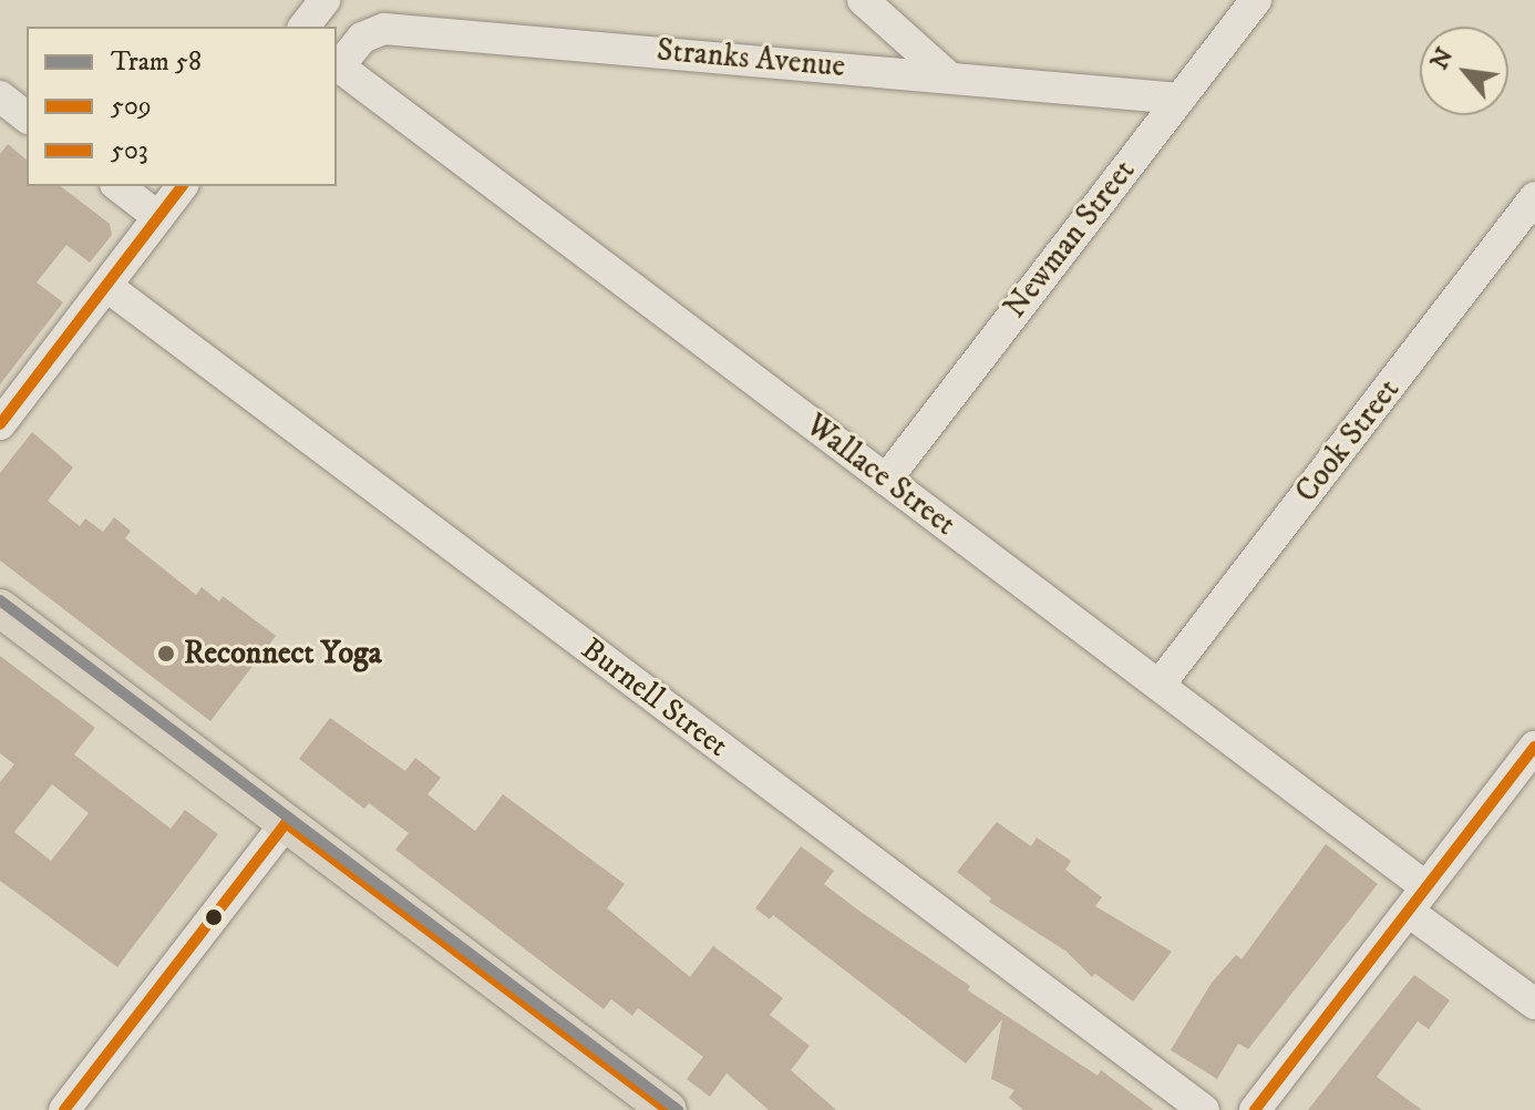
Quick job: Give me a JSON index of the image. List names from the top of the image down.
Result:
{
  "streets": {
    "street": [
      "Stranks Avenue",
      "Newman Street",
      "Cook Street",
      "Wallace Street",
      "Burnell Street"
    ]
  },
  "crossings": [
    ["Stranks Avenue", "Newman Street"],
    ["Stranks Avenue", "Wallace Street"],
    ["Newman Street", "Wallace Street"],
    ["Cook Street", "Wallace Street"]
  ],
  "places": ["Reconnect Yoga"],
  "lines": ["transit line 503", "tram line 58", "transit line 509"],
  "legend": ["Tram 58", "509", "503"],
  "north": "top left"
}
